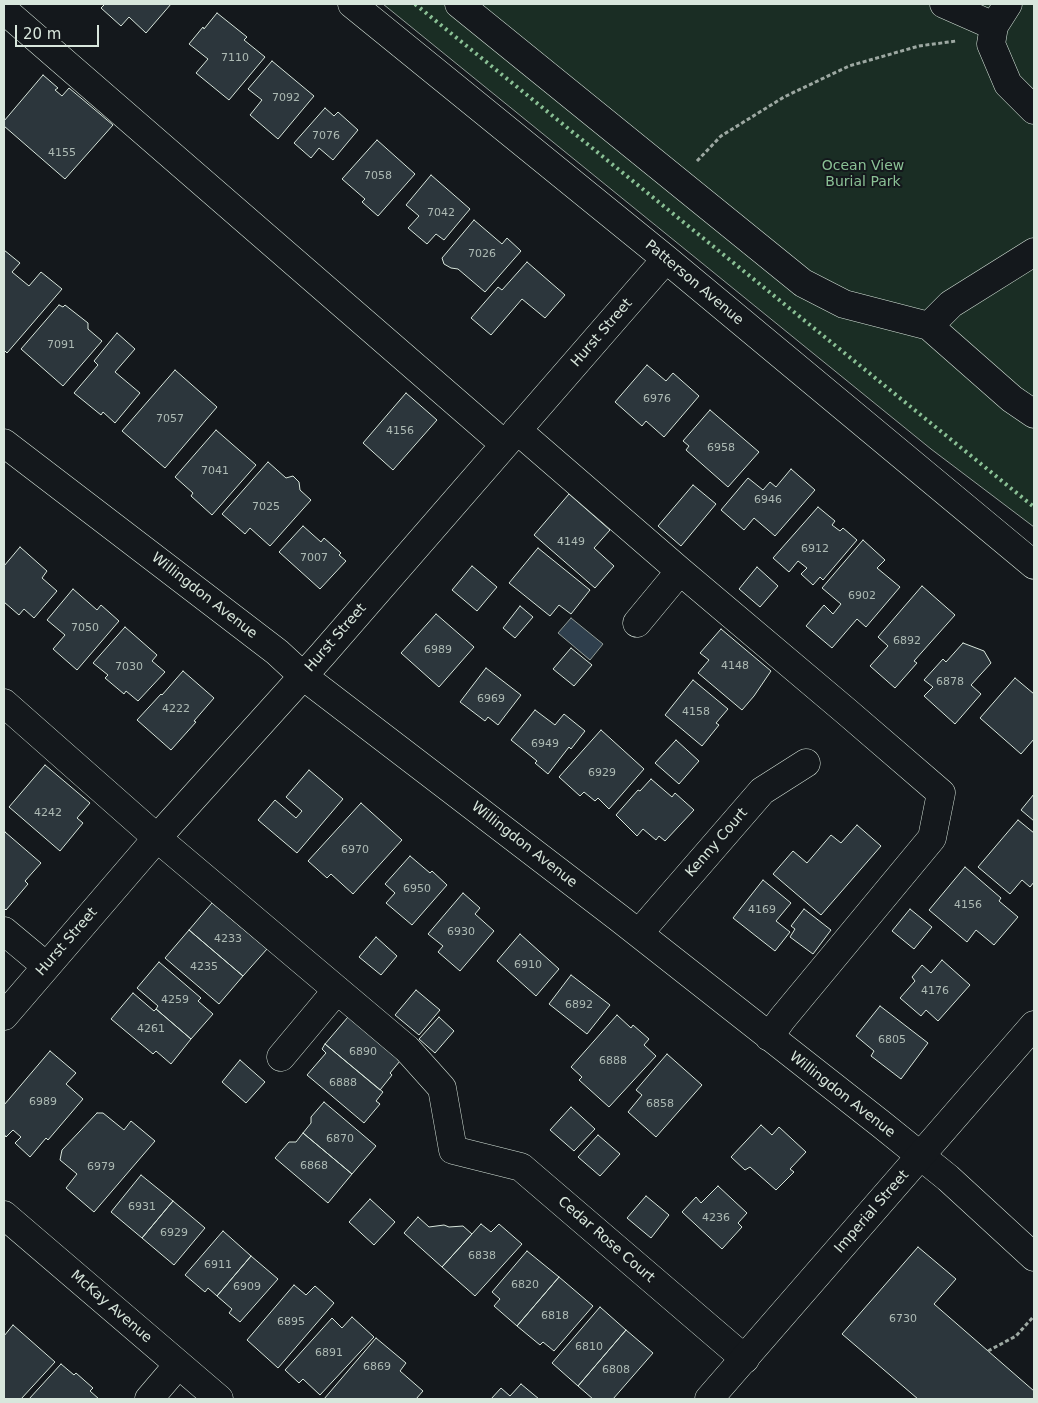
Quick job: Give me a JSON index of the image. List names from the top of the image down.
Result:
{
  "streets": {
    "street": [
      "Patterson Avenue",
      "Hurst Street",
      "Willingdon Avenue",
      "Kenny Court",
      "Imperial Street",
      "Cedar Rose Court",
      "McKay Avenue"
    ]
  },
  "crossings": [
    ["Patterson Avenue", "Hurst Street"],
    ["Hurst Street", "Willingdon Avenue"],
    ["Willingdon Avenue", "Kenny Court"],
    ["Willingdon Avenue", "Imperial Street"],
    ["Imperial Street", "Cedar Rose Court"]
  ],
  "parks": ["Ocean View Burial Park"],
  "house_numbers": [
    "7110",
    "7092",
    "7076",
    "4155",
    "7058",
    "7042",
    "7026",
    "7091",
    "6976",
    "7057",
    "4156",
    "6958",
    "7041",
    "6946",
    "7025",
    "4149",
    "6912",
    "7007",
    "6902",
    "7050",
    "6892",
    "6989",
    "4148",
    "7030",
    "6878",
    "6969",
    "4222",
    "4158",
    "6949",
    "6929",
    "4242",
    "6970",
    "6950",
    "4156",
    "4169",
    "6930",
    "4233",
    "6910",
    "4235",
    "4176",
    "4259",
    "6892",
    "4261",
    "6805",
    "6890",
    "6888",
    "6888",
    "6989",
    "6858",
    "6870",
    "6868",
    "6979",
    "6931",
    "4236",
    "6929",
    "6838",
    "6911",
    "6820",
    "6909",
    "6818",
    "6730",
    "6895",
    "6810",
    "6891",
    "6869",
    "6808"
  ],
  "scale_bar": "20 m"
}
